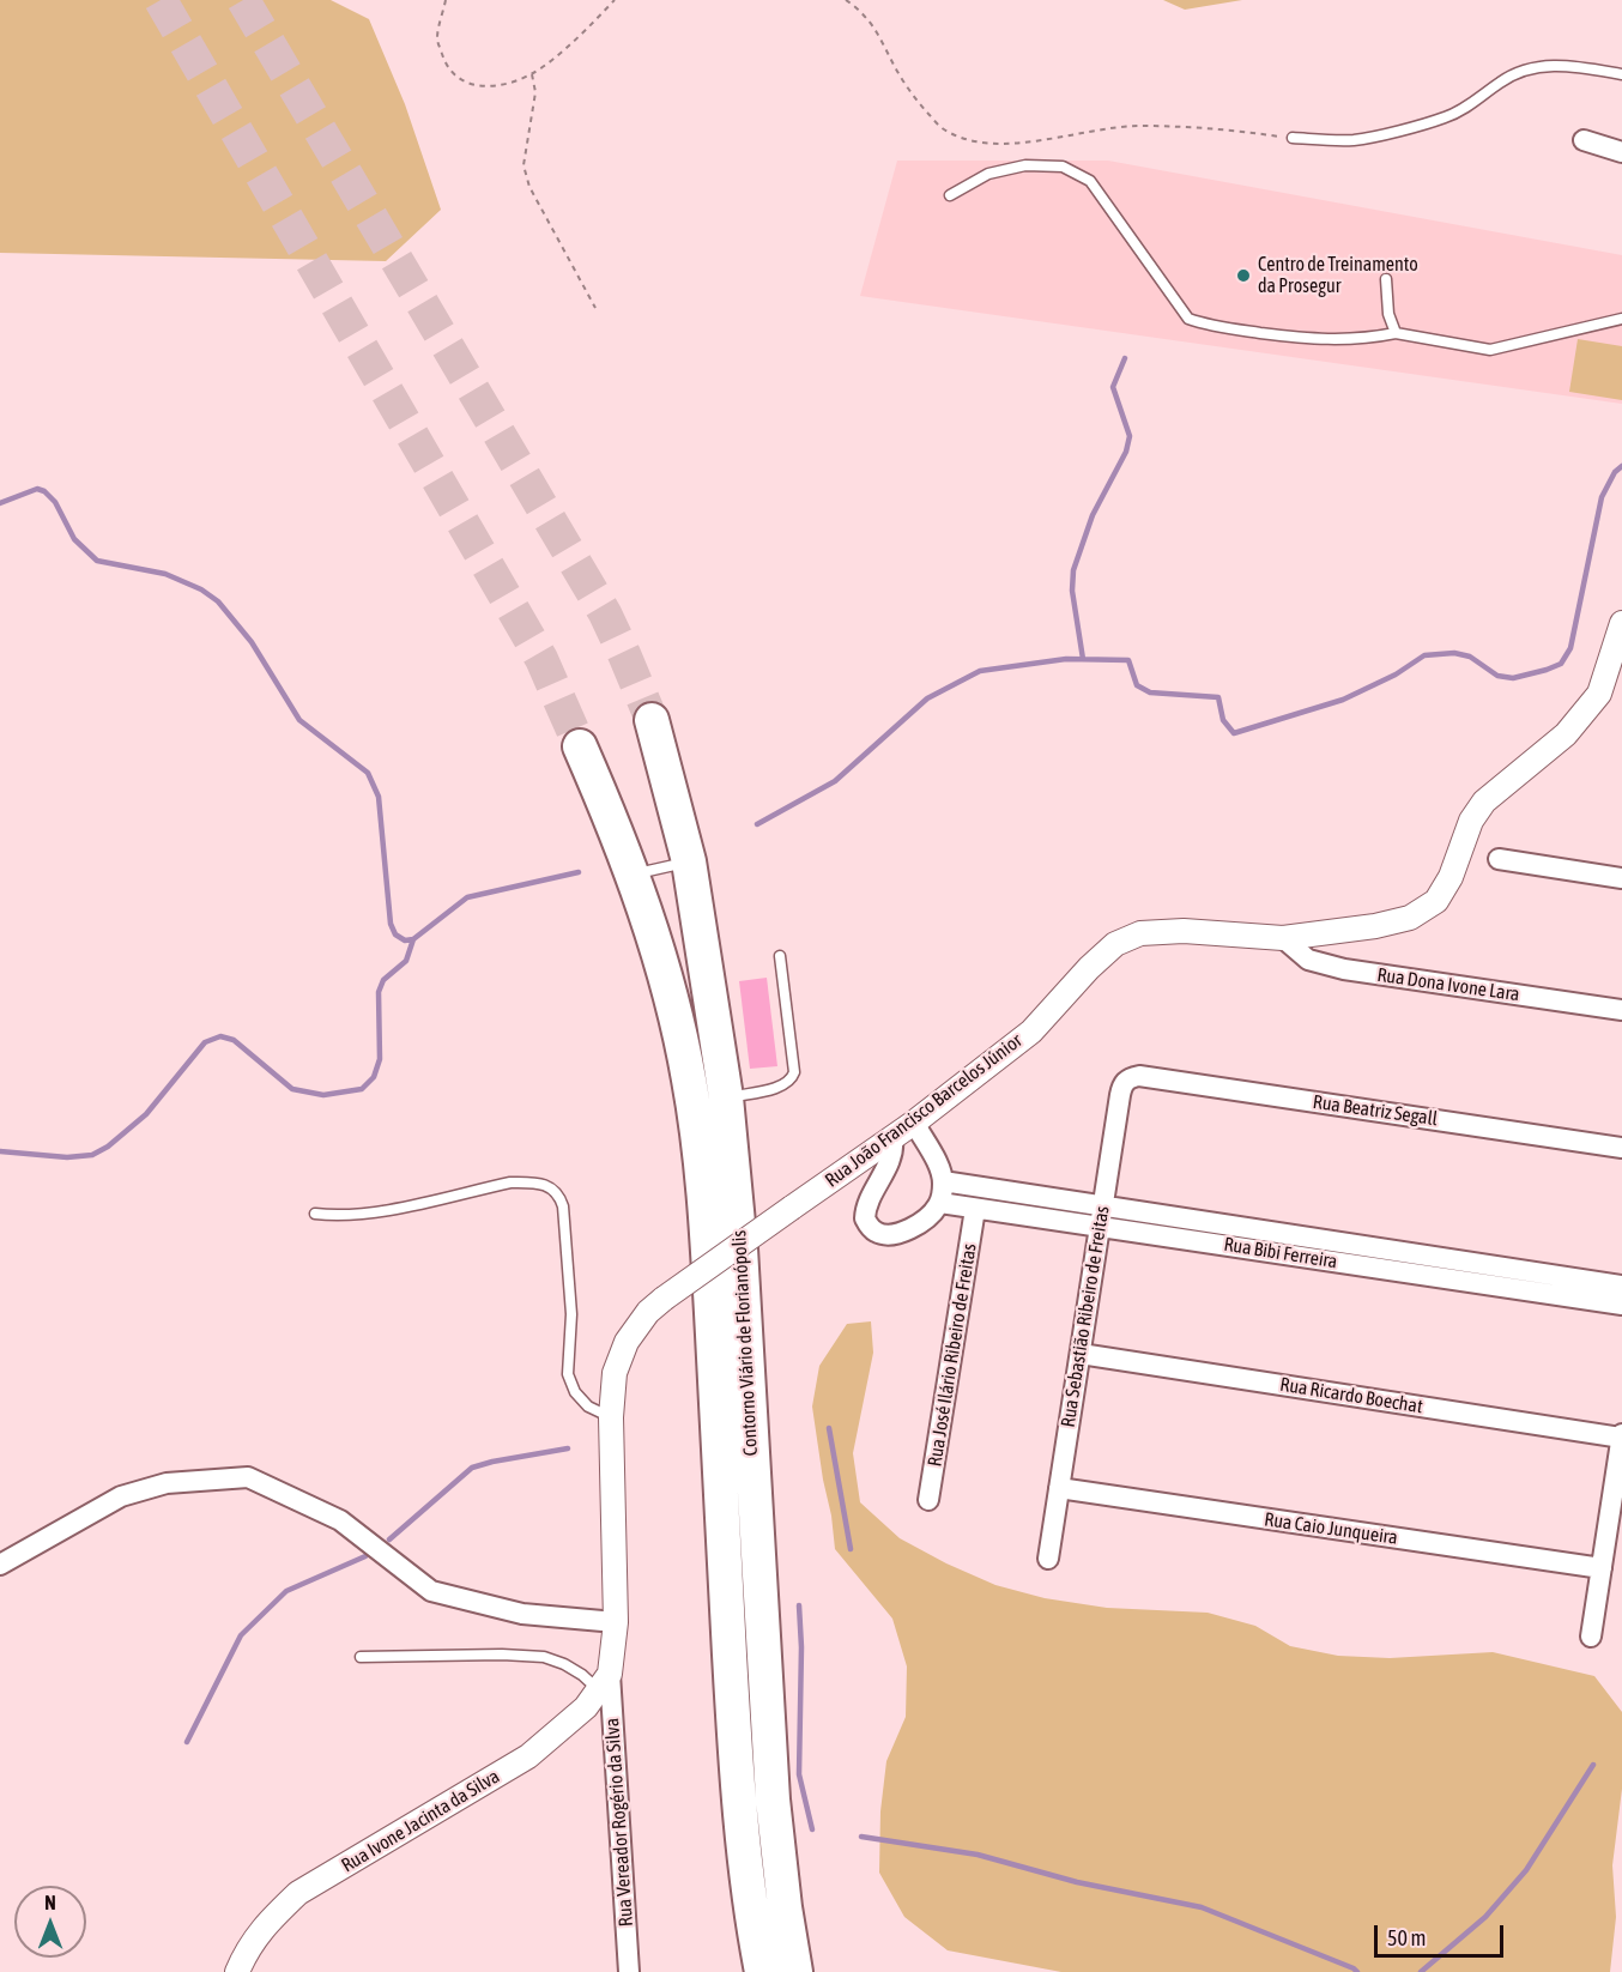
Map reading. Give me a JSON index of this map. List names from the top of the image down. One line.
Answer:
{"streets":{"highway":["Contorno Viário de Florianópolis"],"street":["Rua Dona Ivone Lara","Rua João Francisco Barcelos Júnior","Rua Beatriz Segall","Rua Bibi Ferreira","Rua Sebastião Ribeiro de Freitas","Rua José Ilário Ribeiro de Freitas","Rua Ricardo Boechat","Rua Caio Junqueira","Rua Ivone Jacinta da Silva","Rua Vereador Rogério da Silva"]},"crossings":[["Rua Dona Ivone Lara","Rua João Francisco Barcelos Júnior"],["Rua João Francisco Barcelos Júnior","Rua Ivone Jacinta da Silva"],["Rua João Francisco Barcelos Júnior","Rua Vereador Rogério da Silva"],["Rua Beatriz Segall","Rua Sebastião Ribeiro de Freitas"],["Rua Bibi Ferreira","Rua Sebastião Ribeiro de Freitas"],["Rua Bibi Ferreira","Rua José Ilário Ribeiro de Freitas"],["Rua Sebastião Ribeiro de Freitas","Rua Ricardo Boechat"],["Rua Sebastião Ribeiro de Freitas","Rua Caio Junqueira"],["Rua Ivone Jacinta da Silva","Rua Vereador Rogério da Silva"]],"places":["Centro de Treinamento da Prosegur"],"scale_bar":"50 m","north":"top"}
